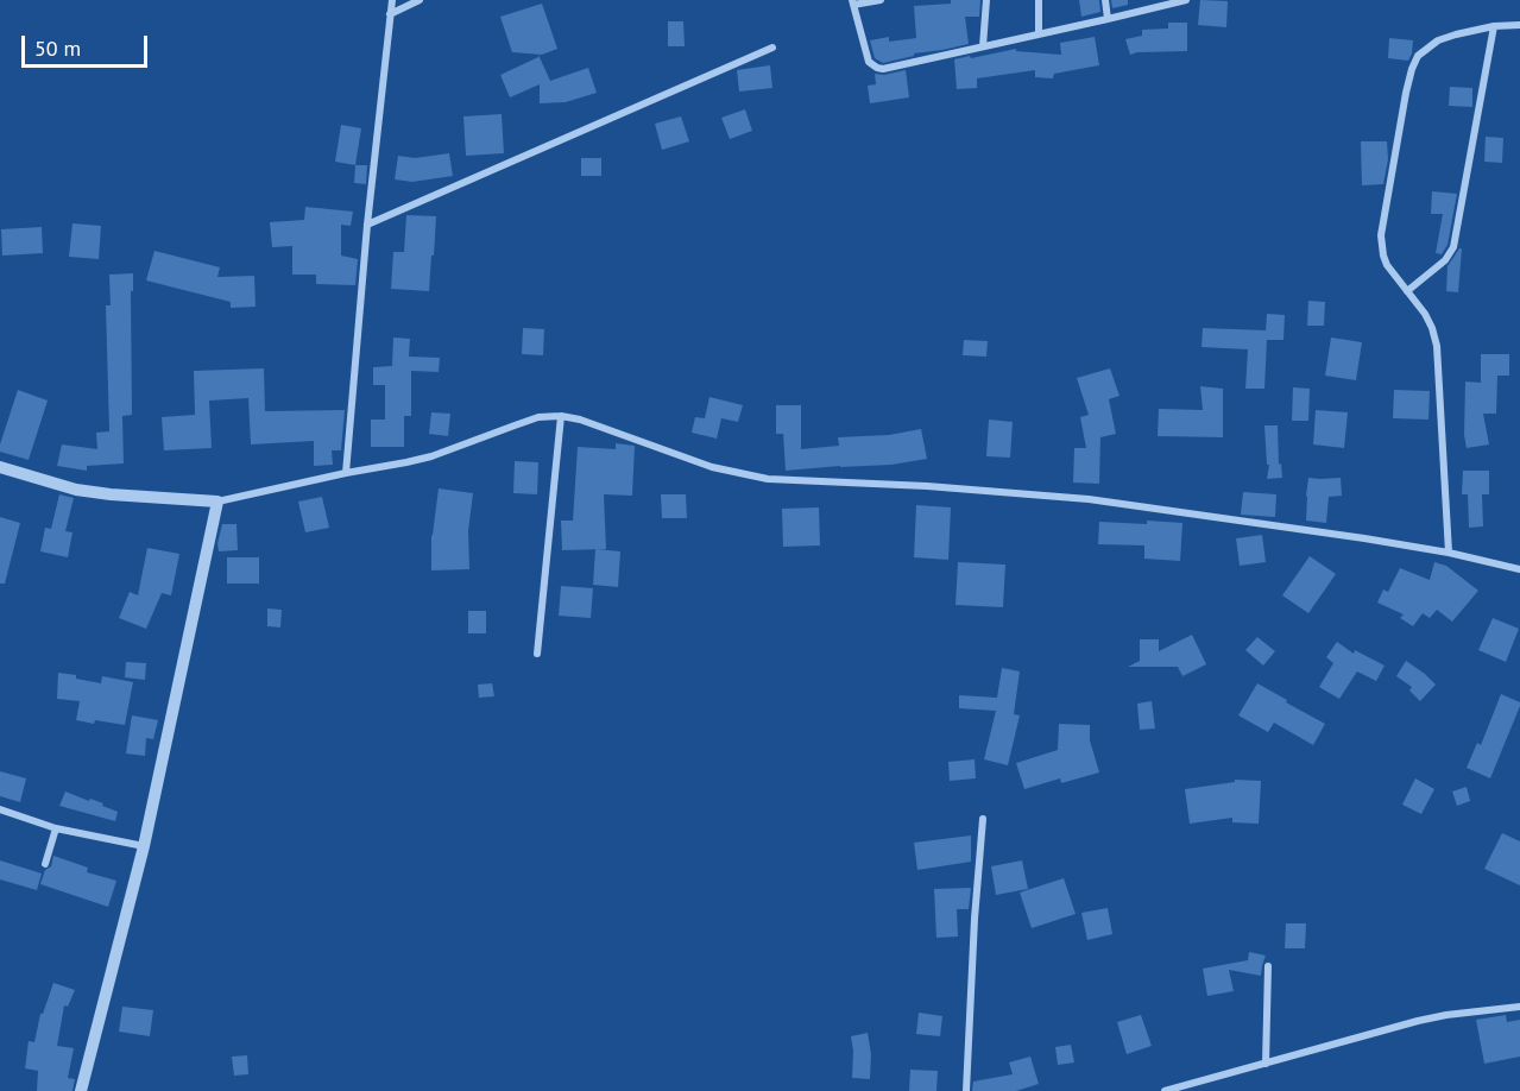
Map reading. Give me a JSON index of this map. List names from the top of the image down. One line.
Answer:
{"scale_bar":"50 m"}
